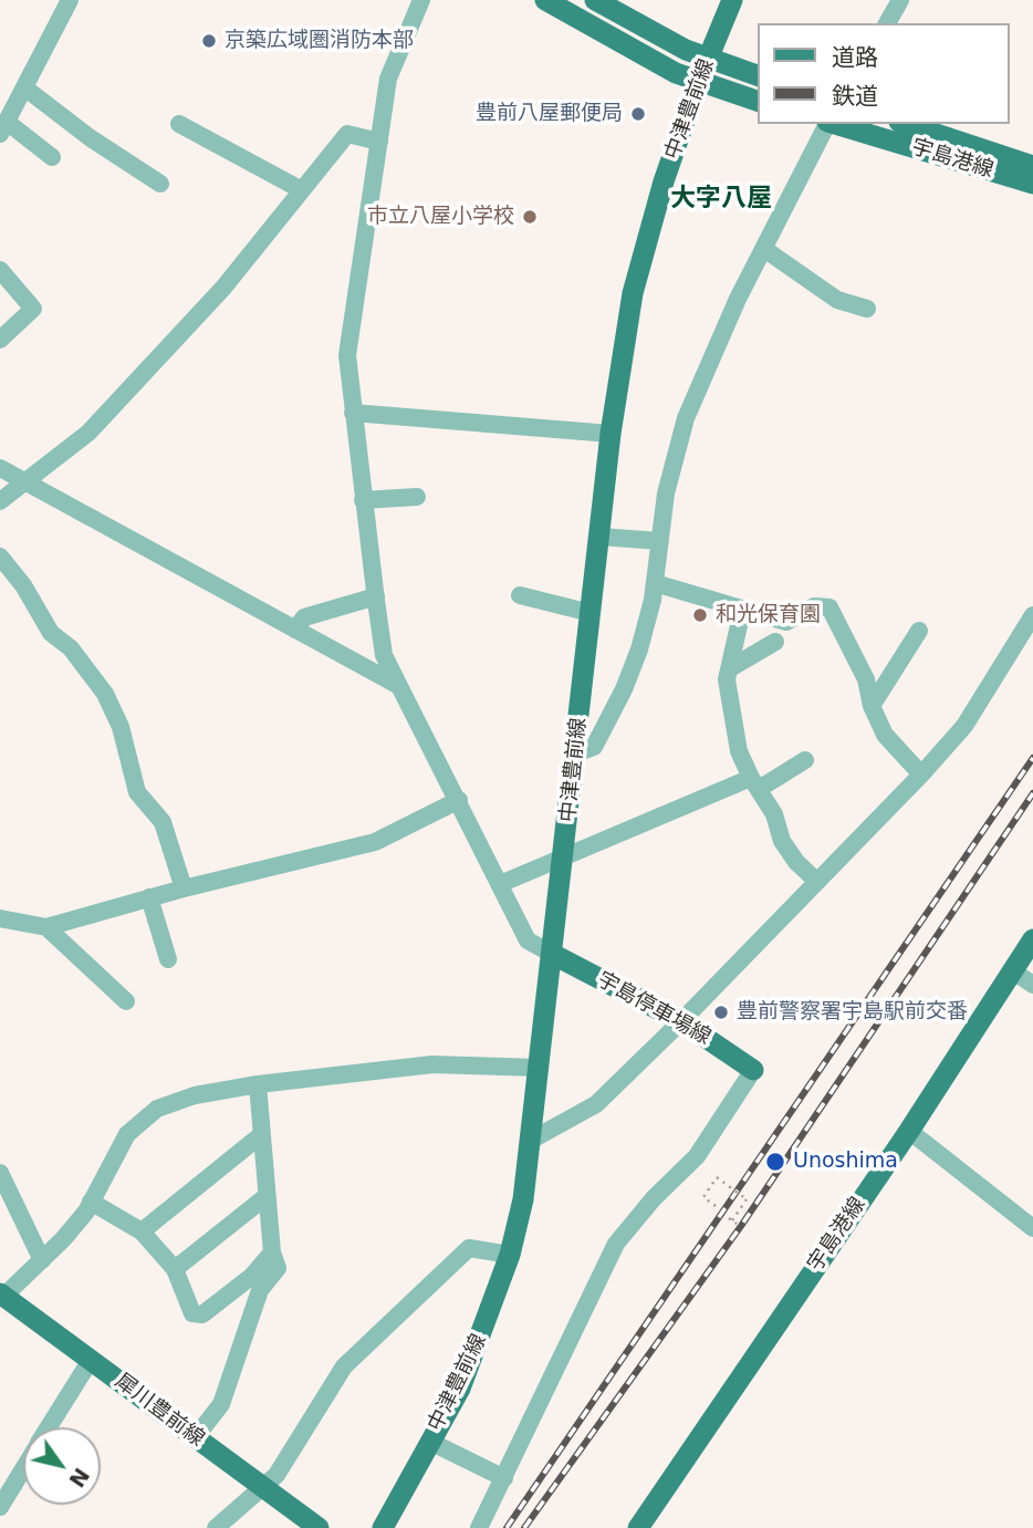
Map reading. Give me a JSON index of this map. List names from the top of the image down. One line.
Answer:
{"streets":{"main road":["中津豊前線","宇島港線","宇島停車場線","犀川豊前線"]},"crossings":[["中津豊前線","宇島停車場線"]],"districts":["大字八屋"],"places":["京築広域圏消防本部","豊前八屋郵便局","市立八屋小学校","和光保育園","豊前警察署宇島駅前交番","Unoshima"],"legend":["道路","鉄道"],"north":"bottom right"}
